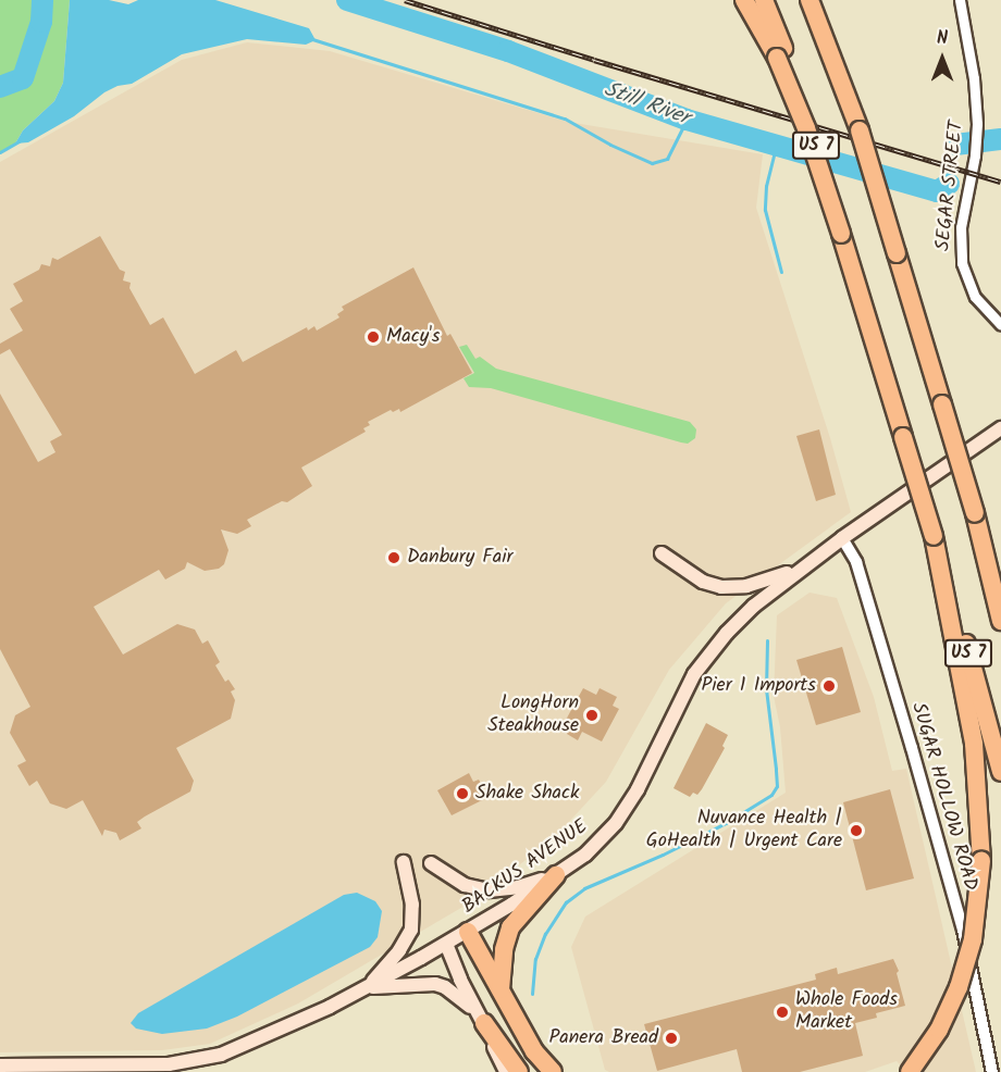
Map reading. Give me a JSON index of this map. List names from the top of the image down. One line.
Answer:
{"streets":{"highway":["US 7"],"main road":["BACKUS AVENUE"],"street":["SEGAR STREET","SUGAR HOLLOW ROAD"]},"crossings":[["SUGAR HOLLOW ROAD","BACKUS AVENUE"]],"water":["Still River"],"places":["Macy's","Danbury Fair","Pier 1 Imports","LongHorn Steakhouse","Shake Shack","Nuvance Health | GoHealth | Urgent Care","Whole Foods Market","Panera Bread"],"north":"top"}
